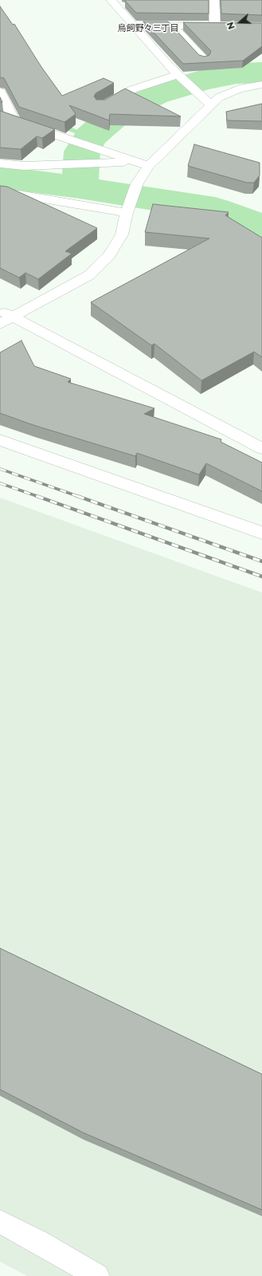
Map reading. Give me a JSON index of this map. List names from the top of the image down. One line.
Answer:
{"districts":["鳥飼野々三丁目"],"north":"left"}
